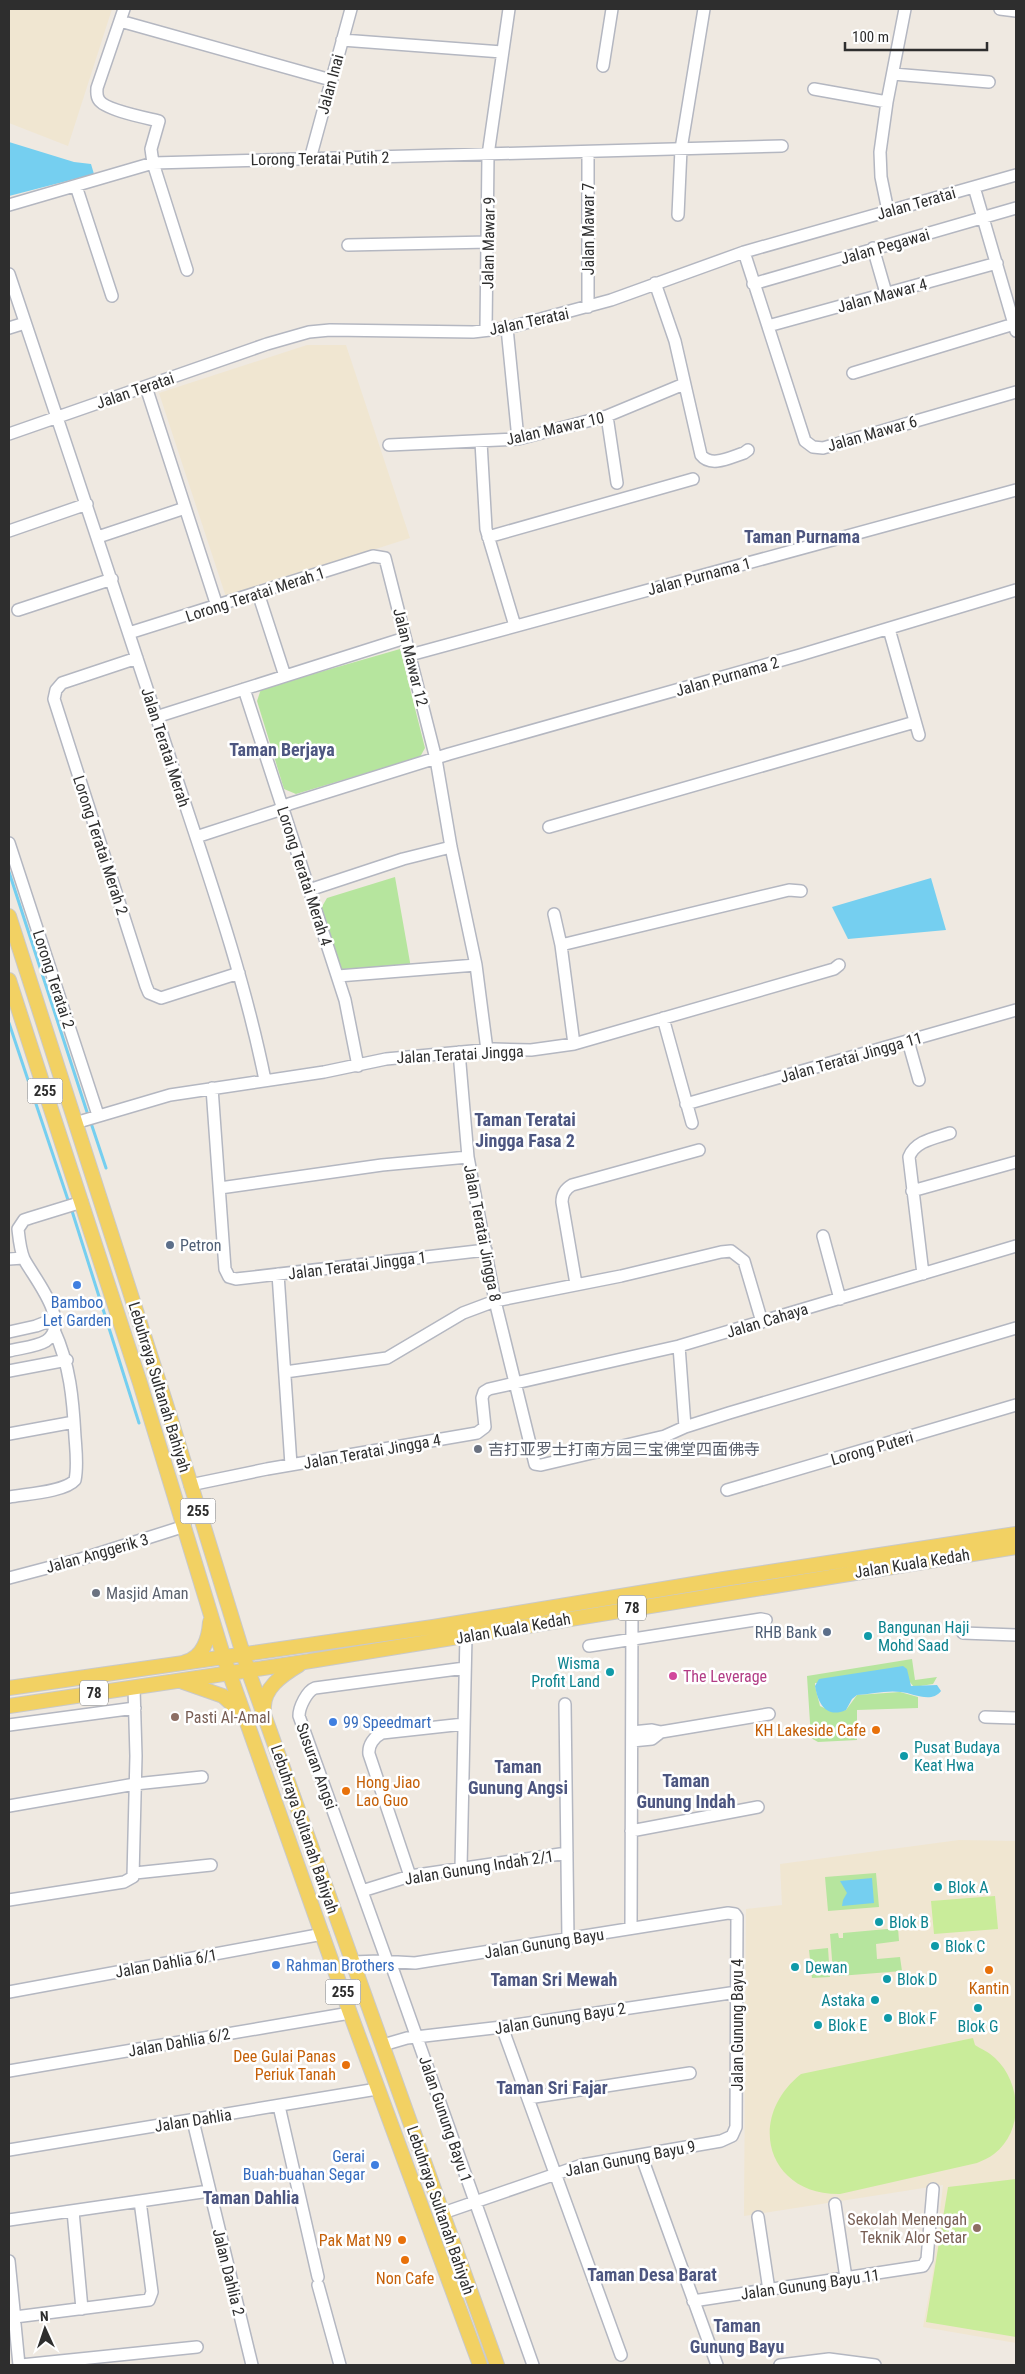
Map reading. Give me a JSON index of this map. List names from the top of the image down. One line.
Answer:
{"streets":{"main road":["255","Lebuhraya Sultanah Bahiyah","Jalan Kuala Kedah","78"],"street":["Jalan Inai","Lorong Teratai Putih 2","Jalan Teratai","Jalan Mawar 7","Jalan Mawar 9","Jalan Pegawai","Jalan Mawar 4","Jalan Mawar 10","Jalan Mawar 6","Jalan Purnama 1","Lorong Teratai Merah 1","Jalan Mawar 12","Jalan Purnama 2","Jalan Teratai Merah","Lorong Teratai Merah 2","Lorong Teratai Merah 4","Lorong Teratai 2","Jalan Teratai Jingga","Jalan Teratai Jingga 11","Jalan Teratai Jingga 8","Jalan Teratai Jingga 1","Jalan Cahaya","Lorong Puteri","Jalan Teratai Jingga 4","Jalan Anggerik 3","Susuran Angsi","Jalan Gunung Indah 2/1","Jalan Gunung Bayu","Jalan Dahlia 6/1","Jalan Gunung Bayu 2","Jalan Gunung Bayu 4","Jalan Dahlia 6/2","Jalan Gunung Bayu 1","Jalan Dahlia","Jalan Gunung Bayu 9","Jalan Dahlia 2","Jalan Gunung Bayu 11"]},"crossings":[["Jalan Inai","Lorong Teratai Putih 2"],["Lorong Teratai Putih 2","Jalan Mawar 7"],["Lorong Teratai Putih 2","Jalan Mawar 9"],["Jalan Teratai","Jalan Mawar 7"],["Jalan Teratai","Jalan Mawar 9"],["Jalan Teratai","Jalan Mawar 6"],["Jalan Teratai","Jalan Teratai Merah"],["Jalan Pegawai","Jalan Mawar 6"],["Jalan Mawar 4","Jalan Mawar 6"],["Jalan Purnama 1","Jalan Mawar 12"],["Lorong Teratai Merah 1","Jalan Mawar 12"],["Lorong Teratai Merah 1","Jalan Teratai Merah"],["Jalan Mawar 12","Jalan Purnama 2"],["Jalan Mawar 12","Jalan Teratai Jingga"],["Jalan Purnama 2","Jalan Teratai Merah"],["Jalan Purnama 2","Lorong Teratai Merah 4"],["Jalan Teratai Merah","Lorong Teratai Merah 2"],["Jalan Teratai Merah","Jalan Teratai Jingga"],["Lorong Teratai Merah 4","Jalan Teratai Jingga"],["Lorong Teratai 2","Jalan Teratai Jingga"],["Jalan Teratai Jingga","Jalan Teratai Jingga 8"],["Jalan Teratai Jingga","Lebuhraya Sultanah Bahiyah"],["Jalan Teratai Jingga 8","Jalan Teratai Jingga 1"],["Jalan Teratai Jingga 8","Jalan Cahaya"],["Jalan Teratai Jingga 8","Jalan Teratai Jingga 4"],["Jalan Cahaya","Jalan Teratai Jingga 4"],["Lebuhraya Sultanah Bahiyah","Jalan Teratai Jingga 4"],["Lebuhraya Sultanah Bahiyah","Jalan Anggerik 3"],["Lebuhraya Sultanah Bahiyah","Jalan Kuala Kedah"],["Lebuhraya Sultanah Bahiyah","Jalan Gunung Bayu"],["Lebuhraya Sultanah Bahiyah","Jalan Dahlia 6/1"],["Lebuhraya Sultanah Bahiyah","Jalan Gunung Bayu 2"],["Lebuhraya Sultanah Bahiyah","Jalan Dahlia 6/2"],["Lebuhraya Sultanah Bahiyah","Jalan Dahlia"],["Lebuhraya Sultanah Bahiyah","Jalan Gunung Bayu 9"],["Susuran Angsi","Jalan Gunung Indah 2/1"],["Susuran Angsi","Jalan Gunung Bayu"],["Susuran Angsi","Jalan Gunung Bayu 1"],["Jalan Gunung Bayu","Jalan Gunung Bayu 4"],["Jalan Gunung Bayu","Jalan Gunung Bayu 1"],["Jalan Gunung Bayu 2","Jalan Gunung Bayu 4"],["Jalan Gunung Bayu 2","Jalan Gunung Bayu 1"],["Jalan Gunung Bayu 4","Jalan Gunung Bayu 9"],["Jalan Gunung Bayu 1","Jalan Gunung Bayu 9"],["Jalan Dahlia","Jalan Dahlia 2"]],"districts":["Taman Purnama","Taman Berjaya","Taman Teratai Jingga Fasa 2","Taman Gunung Angsi","Taman Gunung Indah","Taman Sri Mewah","Taman Sri Fajar","Taman Dahlia","Taman Desa Barat","Taman Gunung Bayu"],"places":["Petron","Bamboo Let Garden","吉打亚罗士打南方园三宝佛堂四面佛寺","Masjid Aman","RHB Bank","Bangunan Haji Mohd Saad","Wisma Profit Land","The Leverage","Pasti Al-Amal","99 Speedmart","KH Lakeside Cafe","Pusat Budaya Keat Hwa","Hong Jiao Lao Guo","Blok A","Blok B","Blok C","Rahman Brothers","Dewan","Kantin","Blok D","Astaka","Blok G","Blok F","Blok E","Dee Gulai Panas Periuk Tanah","Gerai Buah-buahan Segar","Sekolah Menengah Teknik Alor Setar","Pak Mat N9","Non Cafe"],"scale_bar":"100 m","north":"top"}
